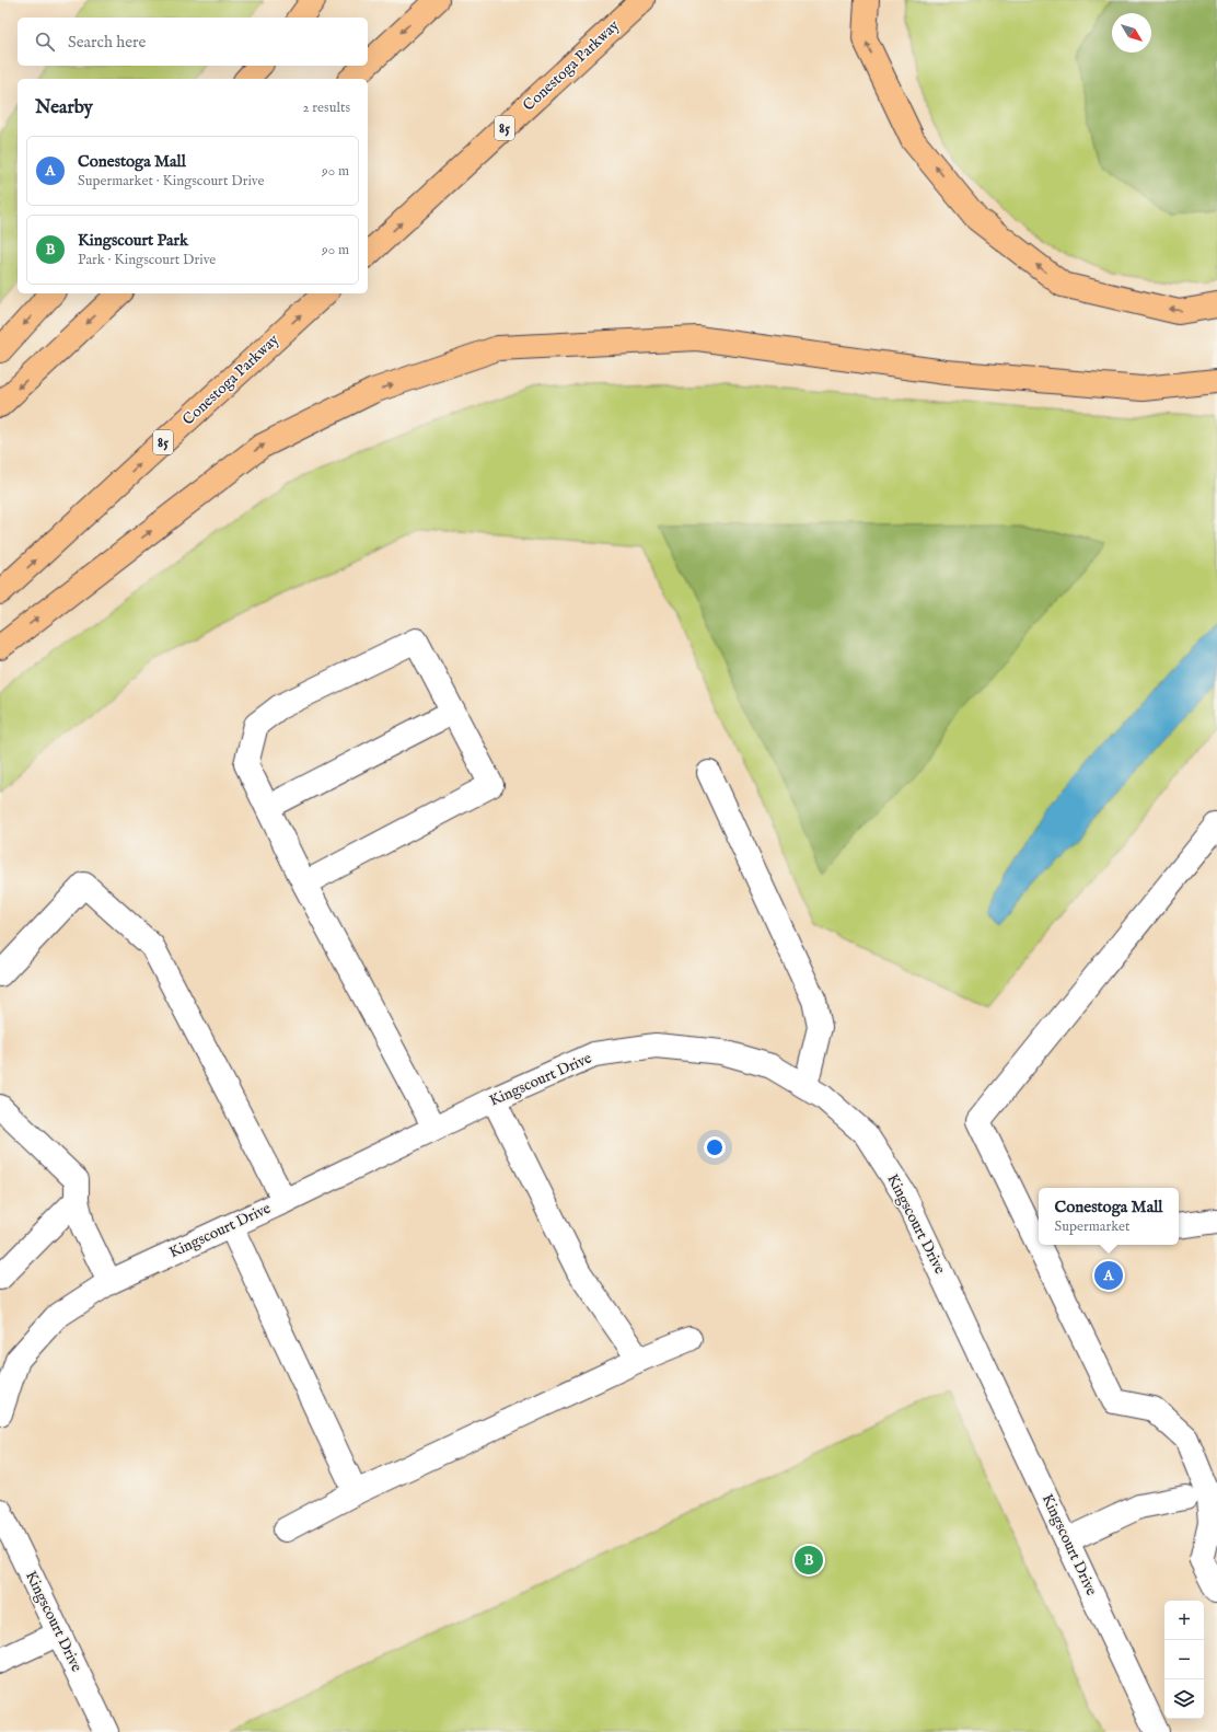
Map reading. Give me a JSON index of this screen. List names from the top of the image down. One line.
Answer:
{"streets":{"highway":["Conestoga Parkway","85"],"street":["Kingscourt Drive"]},"north":"bottom right","page":{"search":"Search here","heading":["Nearby","2 results"],"list":[{"mark":"A","name":"Conestoga Mall","note":"Supermarket · Kingscourt Drive","value":"90 m"},{"mark":"B","name":"Kingscourt Park","note":"Park · Kingscourt Drive","value":"90 m"}],"popup":["Conestoga Mall","Supermarket"],"pins":["A","B"],"map_buttons":["+","−"]}}
